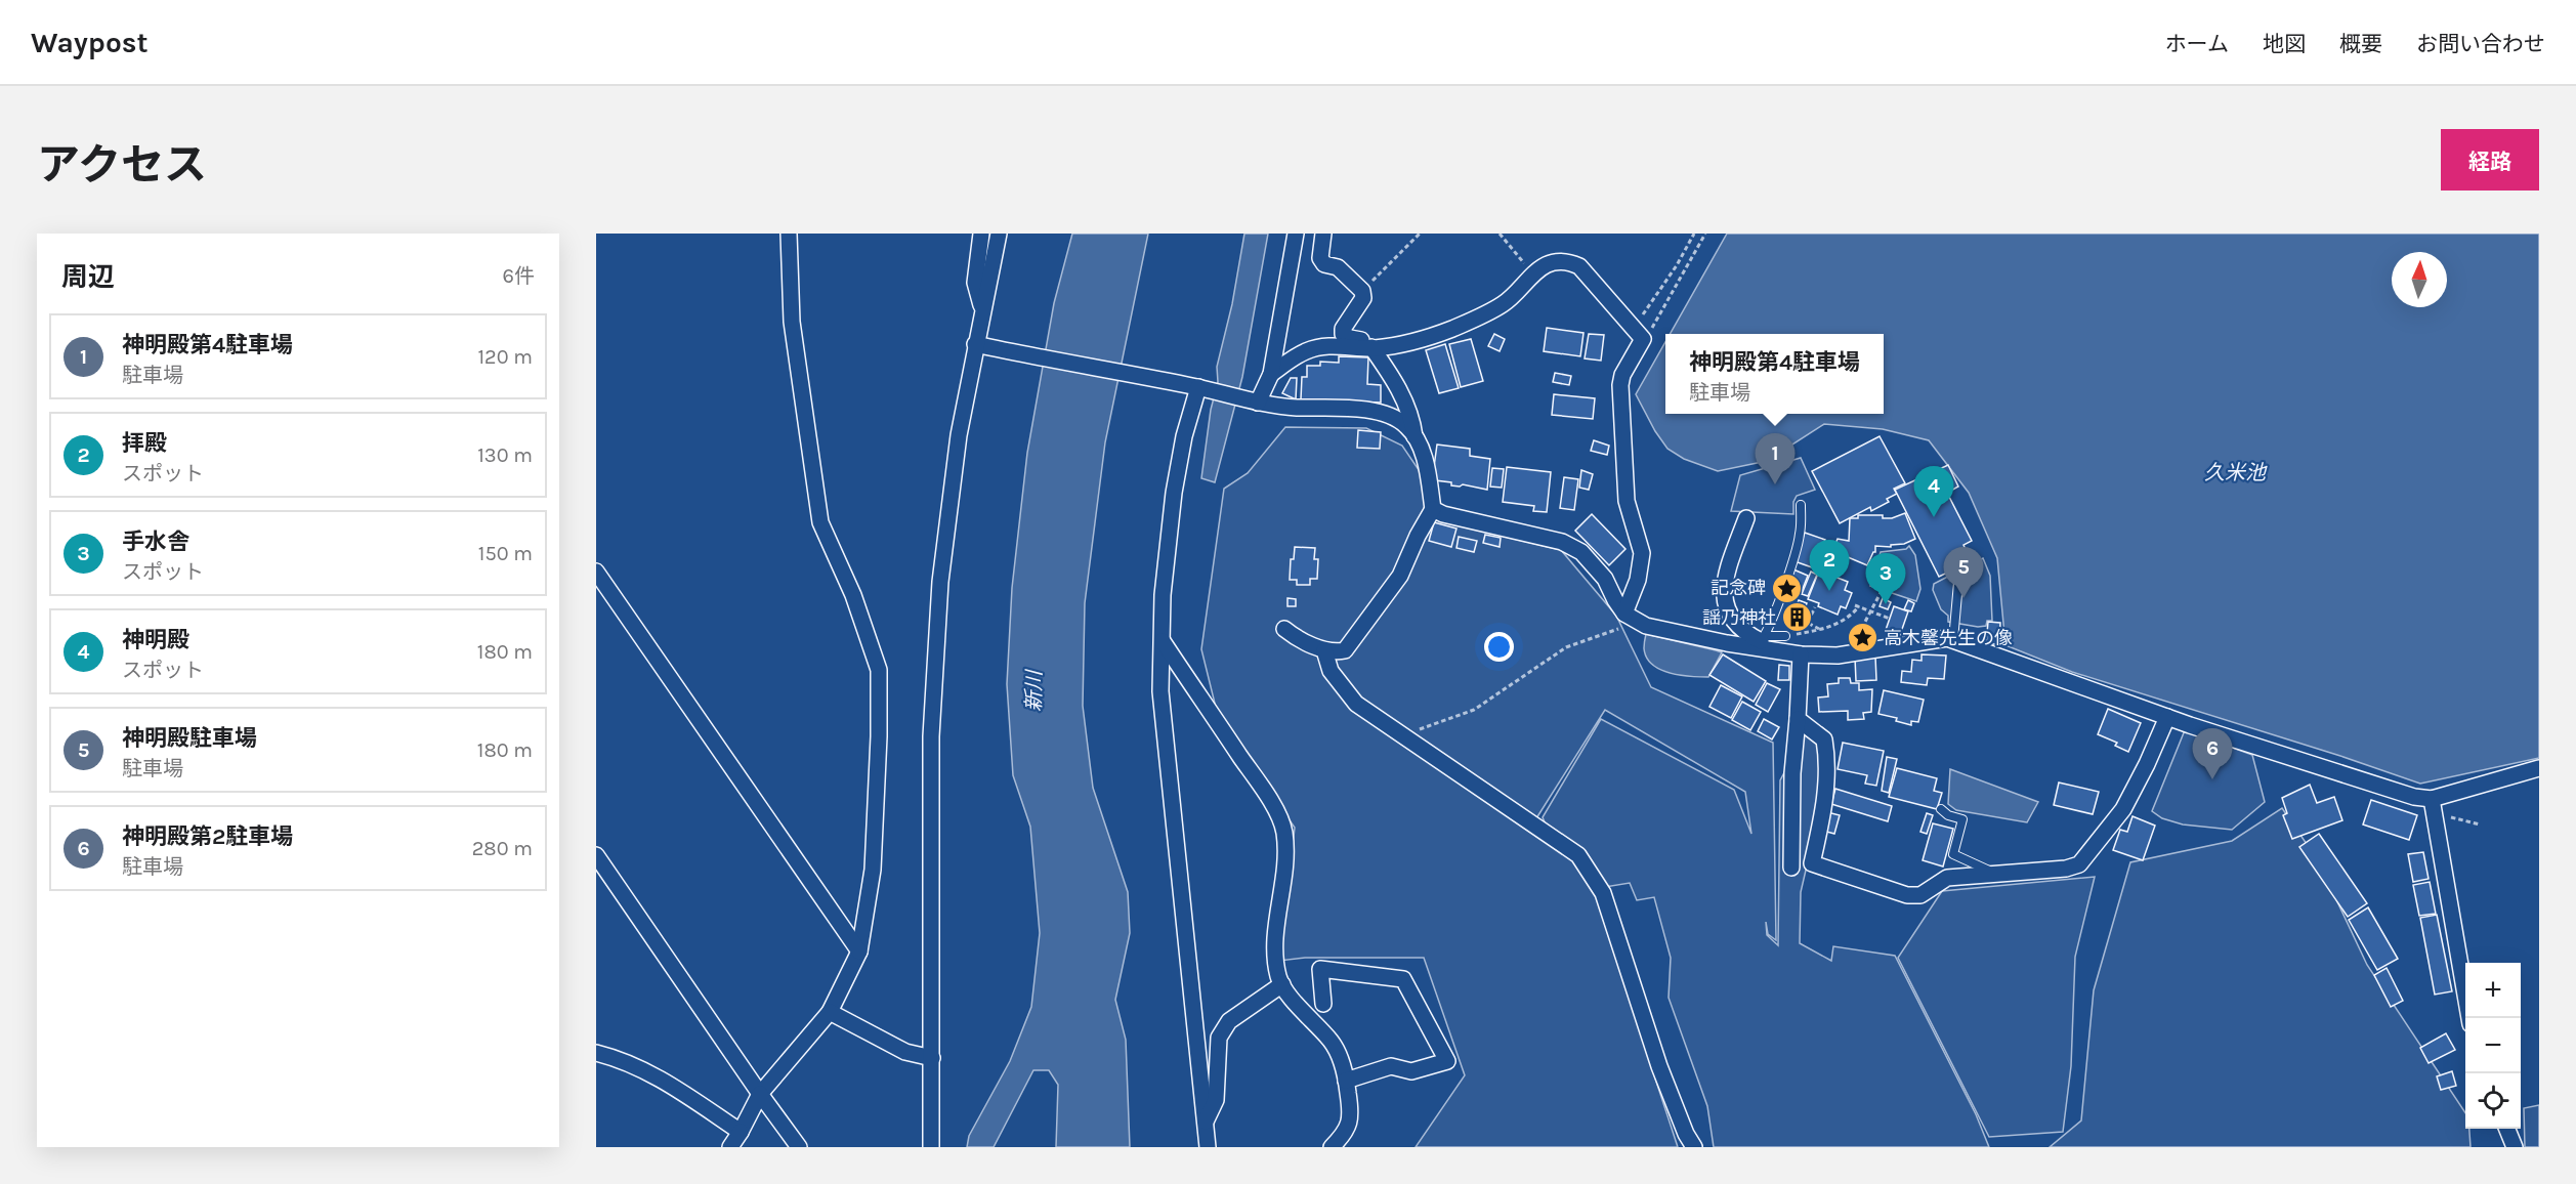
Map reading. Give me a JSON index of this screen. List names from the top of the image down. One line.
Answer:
{"water":["久米池","新川"],"places":{"place":["記念碑","高木馨先生の像"],"building":["謡乃神社"]},"north":"top","page":{"header":"Waypost","nav":["ホーム","地図","概要","お問い合わせ"],"title":"アクセス","buttons":"経路","heading":["周辺","6件"],"list":[{"mark":"1","name":"神明殿第4駐車場","note":"駐車場","value":"120 m"},{"mark":"2","name":"拝殿","note":"スポット","value":"130 m"},{"mark":"3","name":"手水舎","note":"スポット","value":"150 m"},{"mark":"4","name":"神明殿","note":"スポット","value":"180 m"},{"mark":"5","name":"神明殿駐車場","note":"駐車場","value":"180 m"},{"mark":"6","name":"神明殿第2駐車場","note":"駐車場","value":"280 m"}],"popup":["神明殿第4駐車場","駐車場"],"pins":["1","4","2","5","3","6"],"map_buttons":["+","−"]}}
